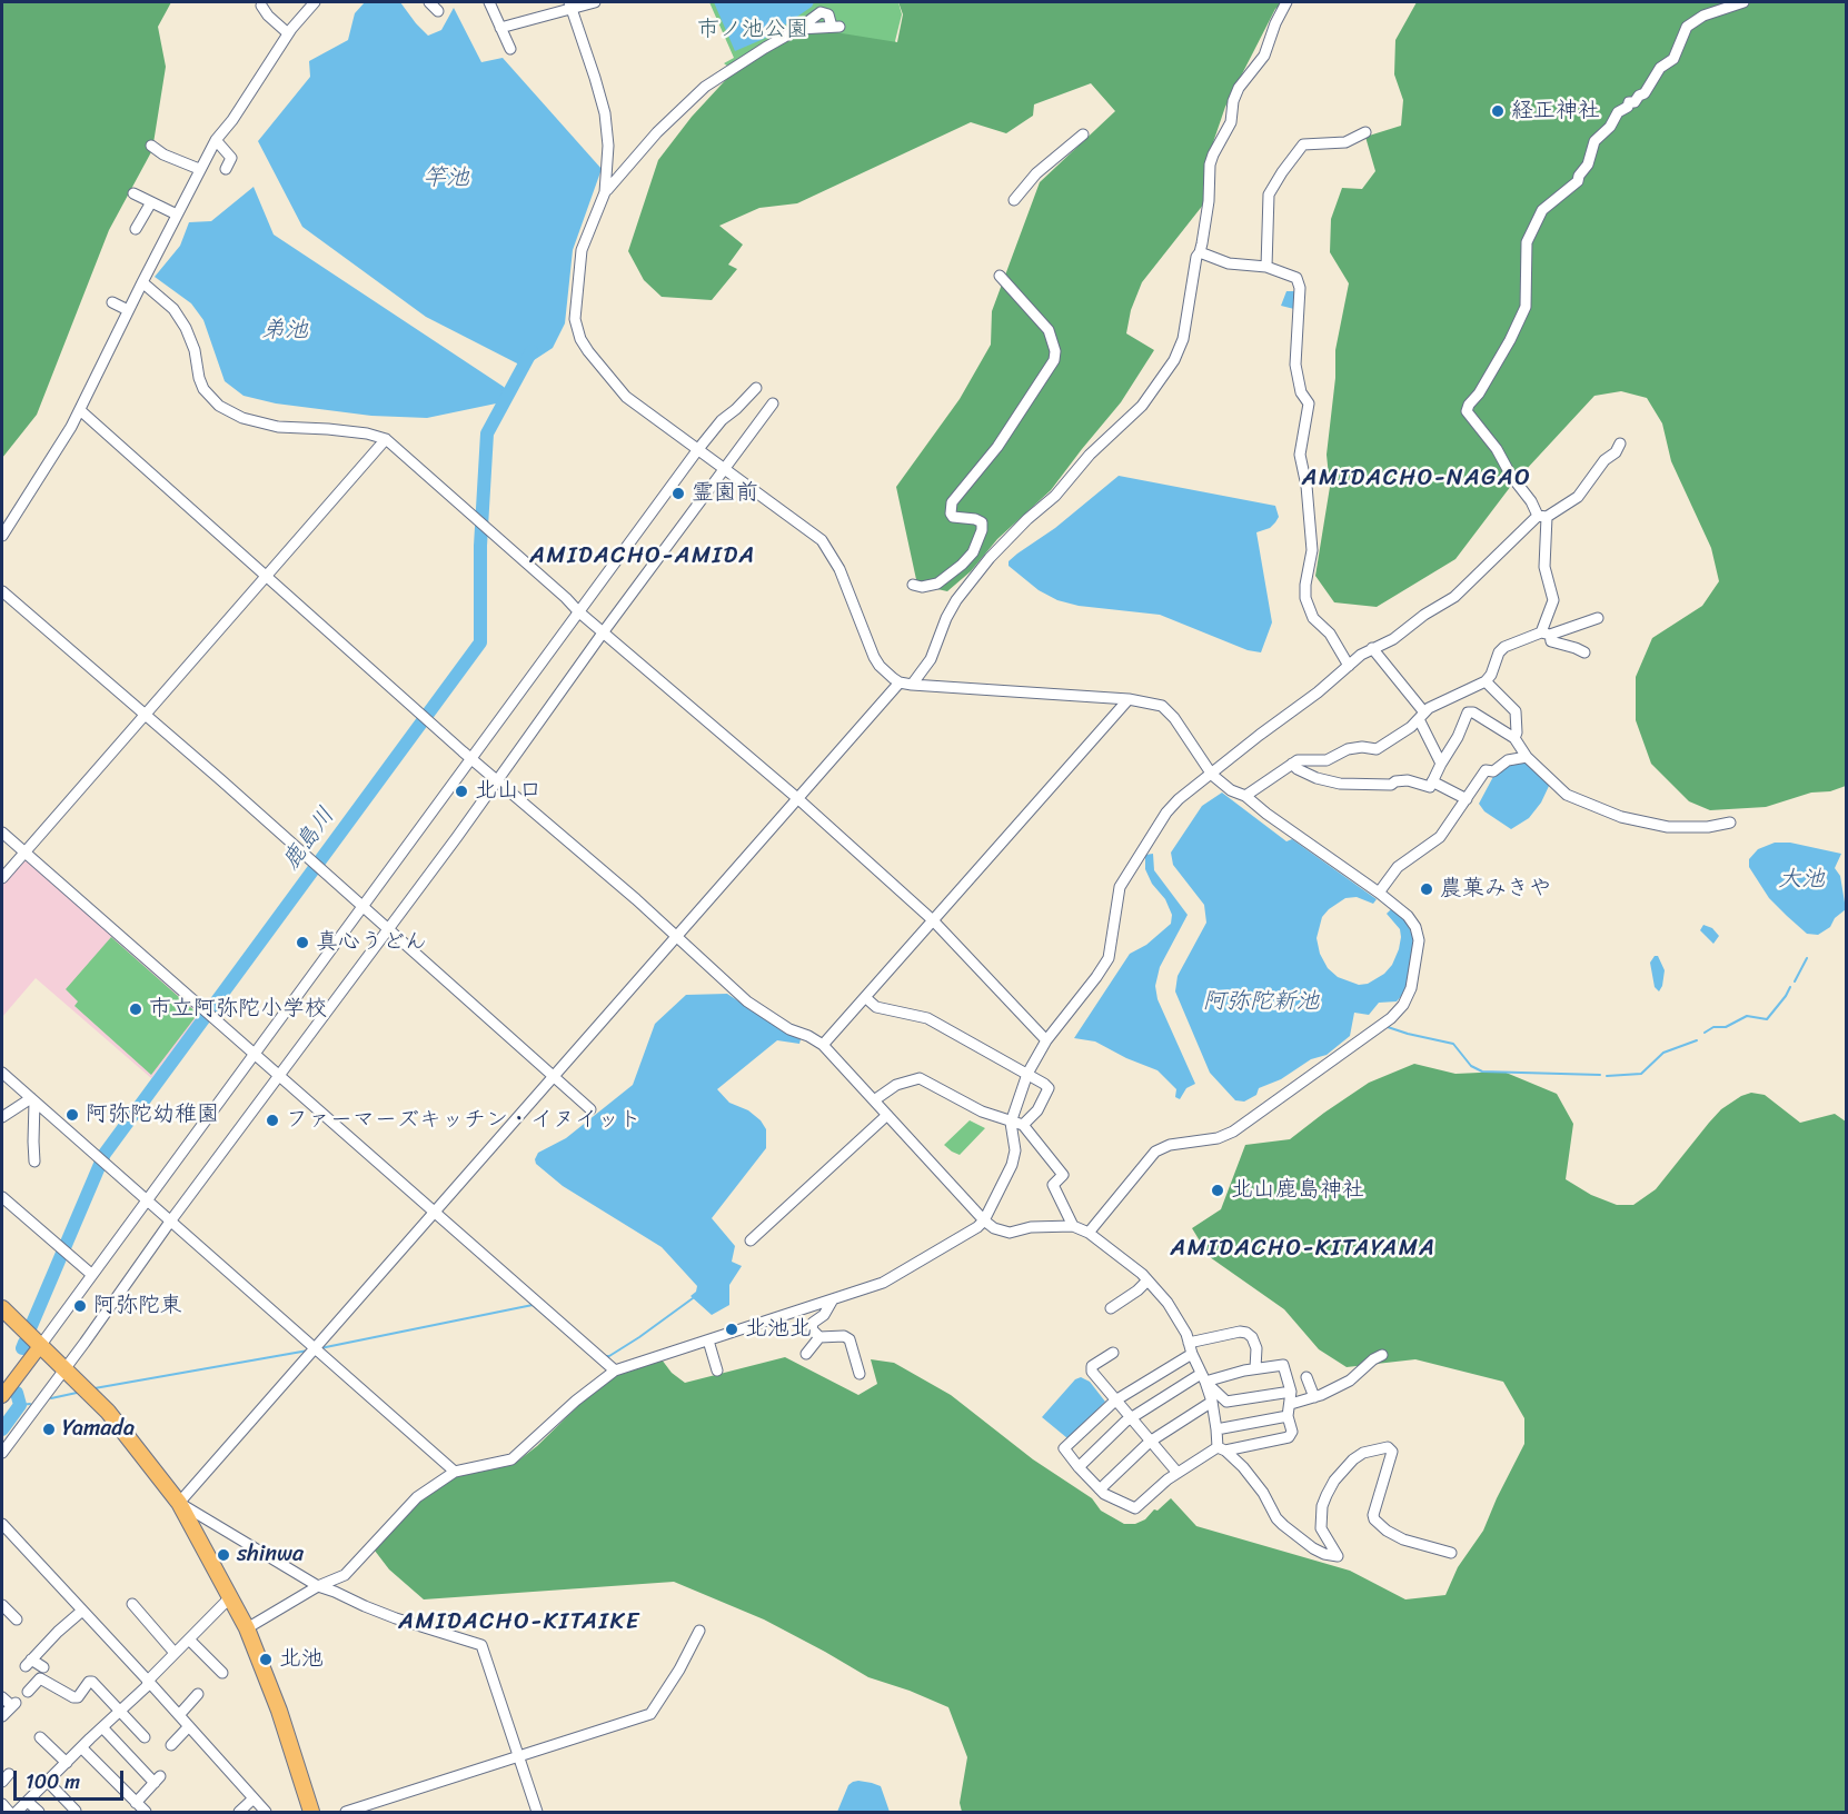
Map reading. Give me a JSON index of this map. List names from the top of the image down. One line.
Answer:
{"districts":["AMIDACHO-NAGAO","AMIDACHO-AMIDA","AMIDACHO-KITAYAMA","AMIDACHO-KITAIKE"],"water":["竿池","弟池","鹿島川","大池","阿弥陀新池"],"parks":["市ノ池公園"],"places":["経正神社","霊園前","北山口","農菓みきや","真心うどん","市立阿弥陀小学校","阿弥陀幼稚園","ファーマーズキッチン・イヌイット","北山鹿島神社","阿弥陀東","北池北","Yamada","shinwa","北池"],"scale_bar":"100 m"}
